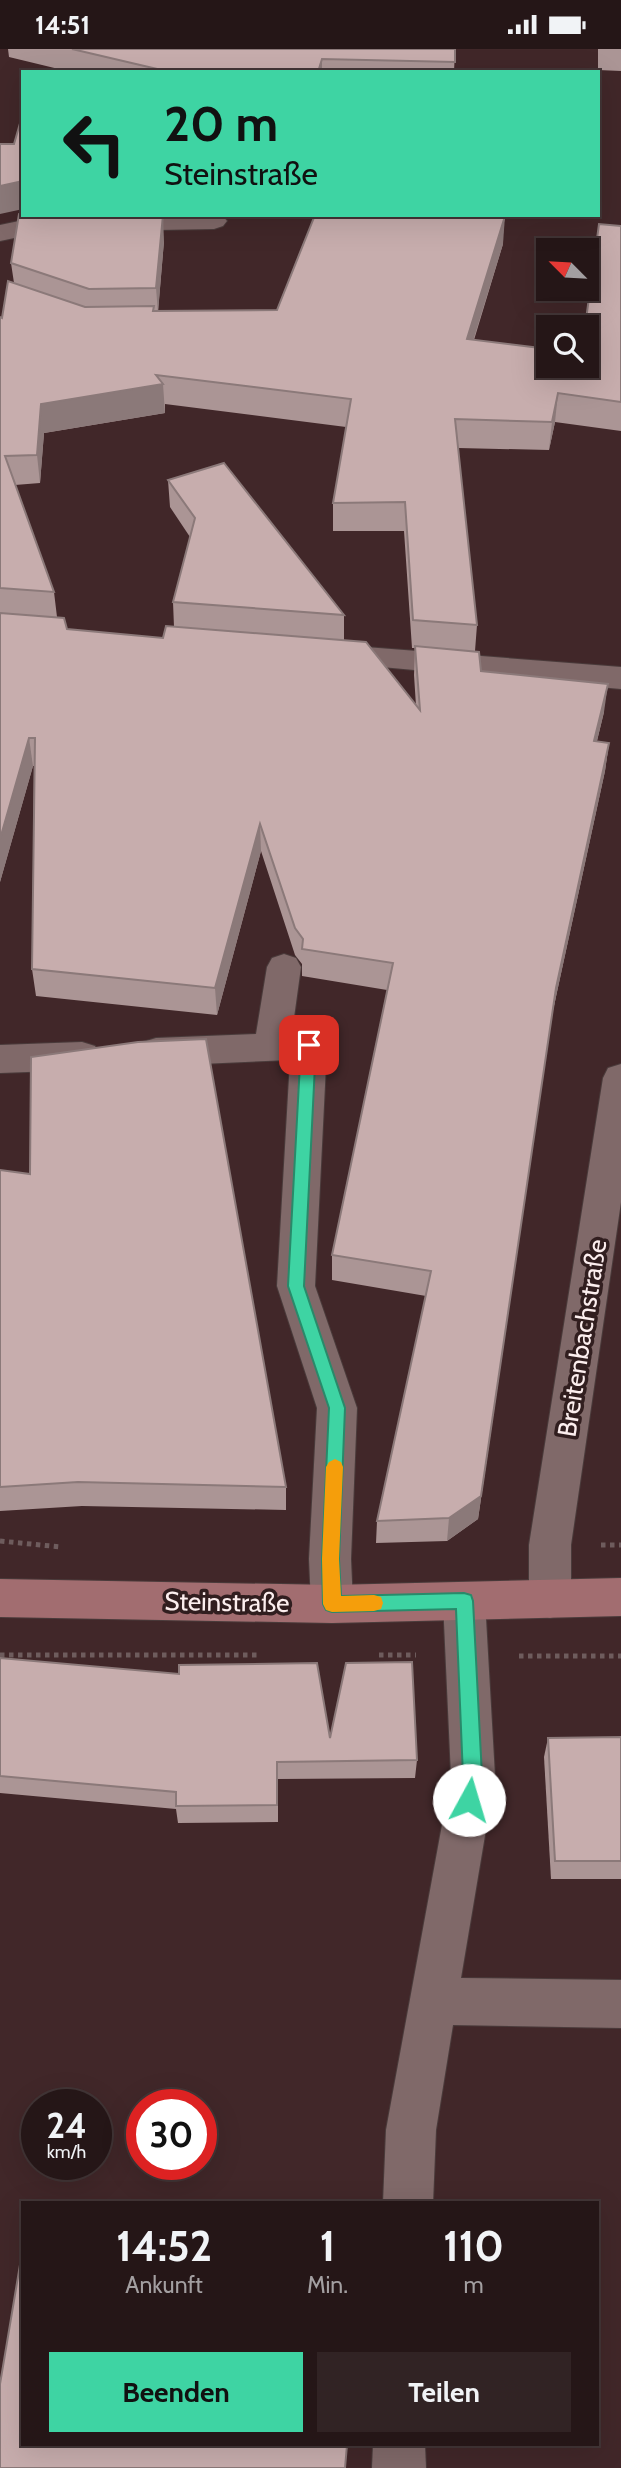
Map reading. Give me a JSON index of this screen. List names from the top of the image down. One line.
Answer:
{"streets":{"main road":["Steinstraße"],"street":["Breitenbachstraße"]},"crossings":[["Breitenbachstraße","Steinstraße"]],"north":"top left","page":{"status":"14:51","turn":["20 m","Steinstraße"],"speed":"24 km/h","limit":"30","eta":["14:52","Ankunft","1","Min.","110","m"],"buttons":["Beenden","Teilen"]}}
